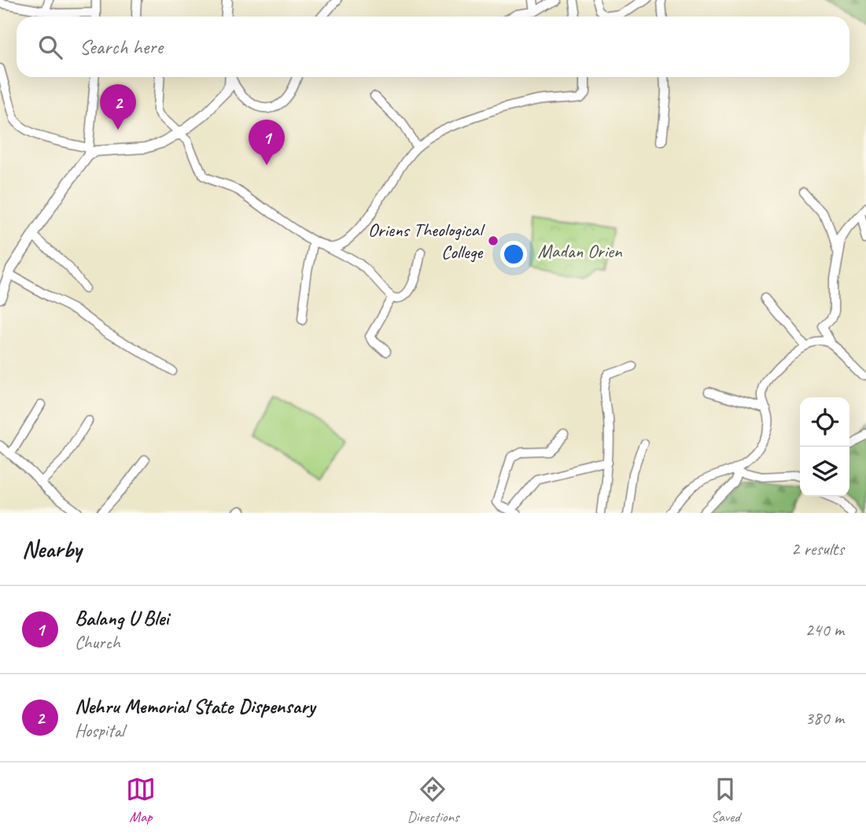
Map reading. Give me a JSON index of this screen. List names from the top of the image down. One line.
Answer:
{"parks":["Madan Orien"],"places":["Oriens Theological College"],"page":{"search":"Search here","pins":["2","1"],"heading":["Nearby","2 results"],"list":[{"mark":"1","name":"Balang U Blei","note":"Church","value":"240 m"},{"mark":"2","name":"Nehru Memorial State Dispensary","note":"Hospital","value":"380 m"}],"nav":["Map","Directions","Saved"]}}
